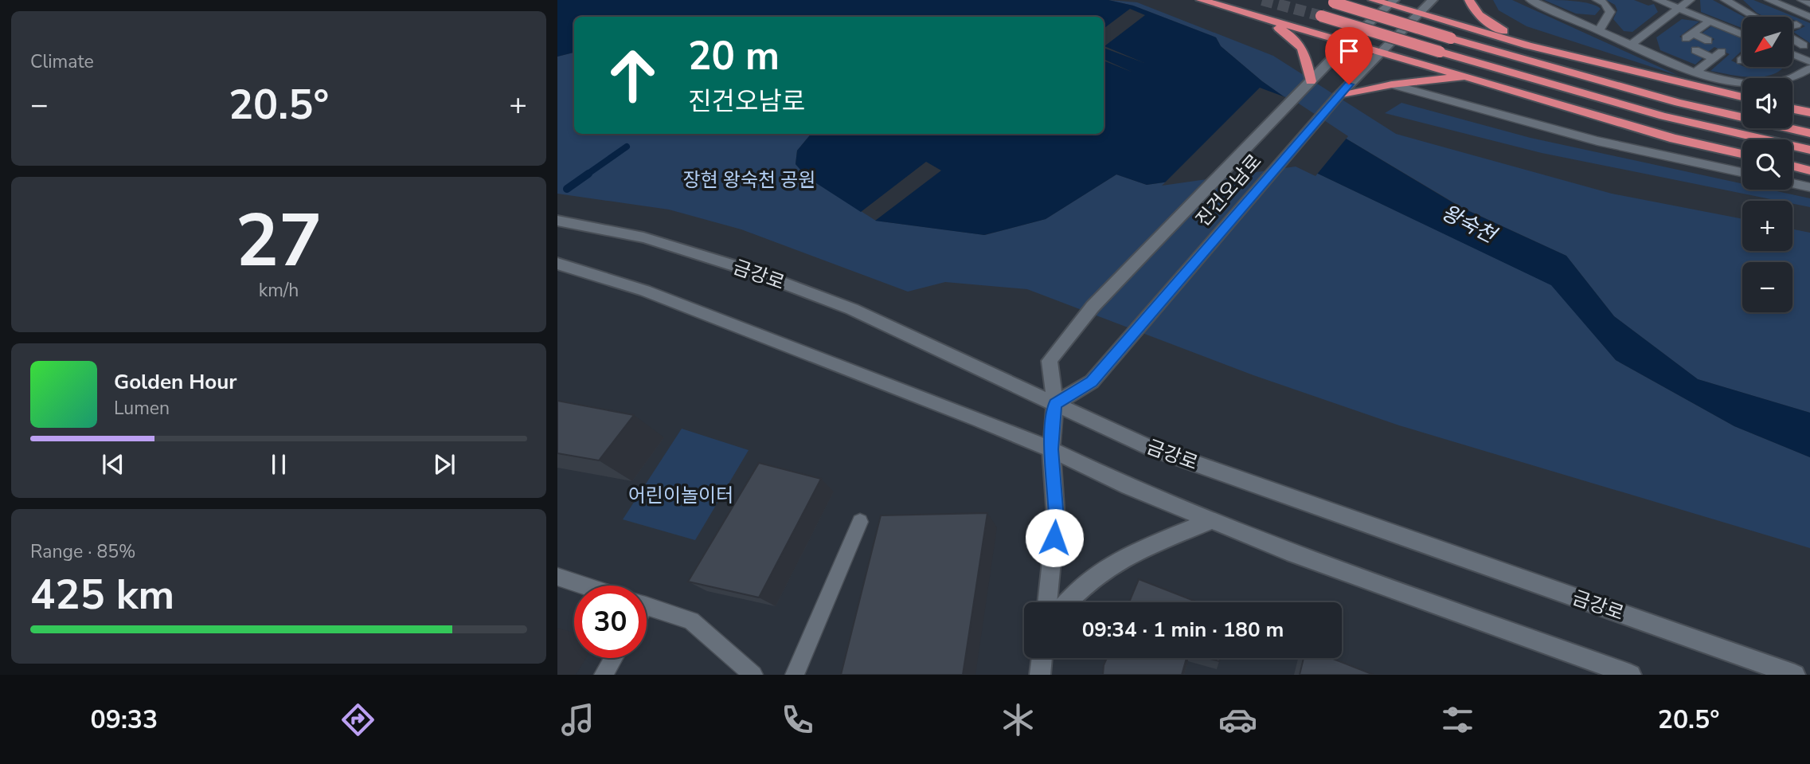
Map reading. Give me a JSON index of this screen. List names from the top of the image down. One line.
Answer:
{"streets":{"main road":["진건오남로","금강로"]},"crossings":[["진건오남로","금강로"]],"water":["왕숙천"],"parks":["장현 왕숙천 공원","어린이놀이터"],"north":"bottom left","page":{"tile":["Climate",["27","km/h"],["Range · 85%","425 km"]],"map_buttons":["+","−"],"turn":["20 m","진건오남로"],"heat":["−","20.5°","+"],"song":["Golden Hour","Lumen"],"limit":"30","trip":"09:34 · 1 min · 180 m","tabs":["09:33","20.5°"]}}
